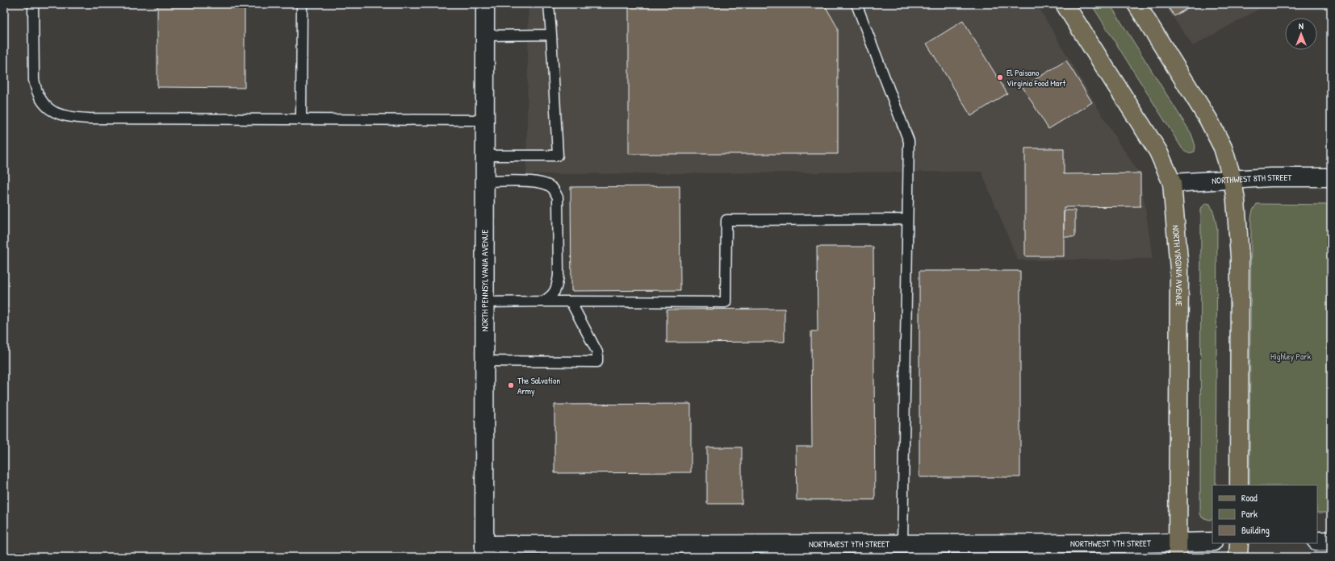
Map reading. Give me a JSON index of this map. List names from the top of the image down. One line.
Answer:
{"streets":{"main road":["NORTH VIRGINIA AVENUE"],"street":["NORTHWEST 8TH STREET","NORTH PENNSYLVANIA AVENUE","NORTHWEST 7TH STREET"]},"crossings":[["NORTHWEST 8TH STREET","NORTH VIRGINIA AVENUE"],["NORTH VIRGINIA AVENUE","NORTHWEST 7TH STREET"],["NORTH PENNSYLVANIA AVENUE","NORTHWEST 7TH STREET"]],"parks":["Highley Park"],"places":["El Paisano Virginia Food Mart","The Salvation Army"],"legend":["Road","Park","Building"],"north":"top"}
